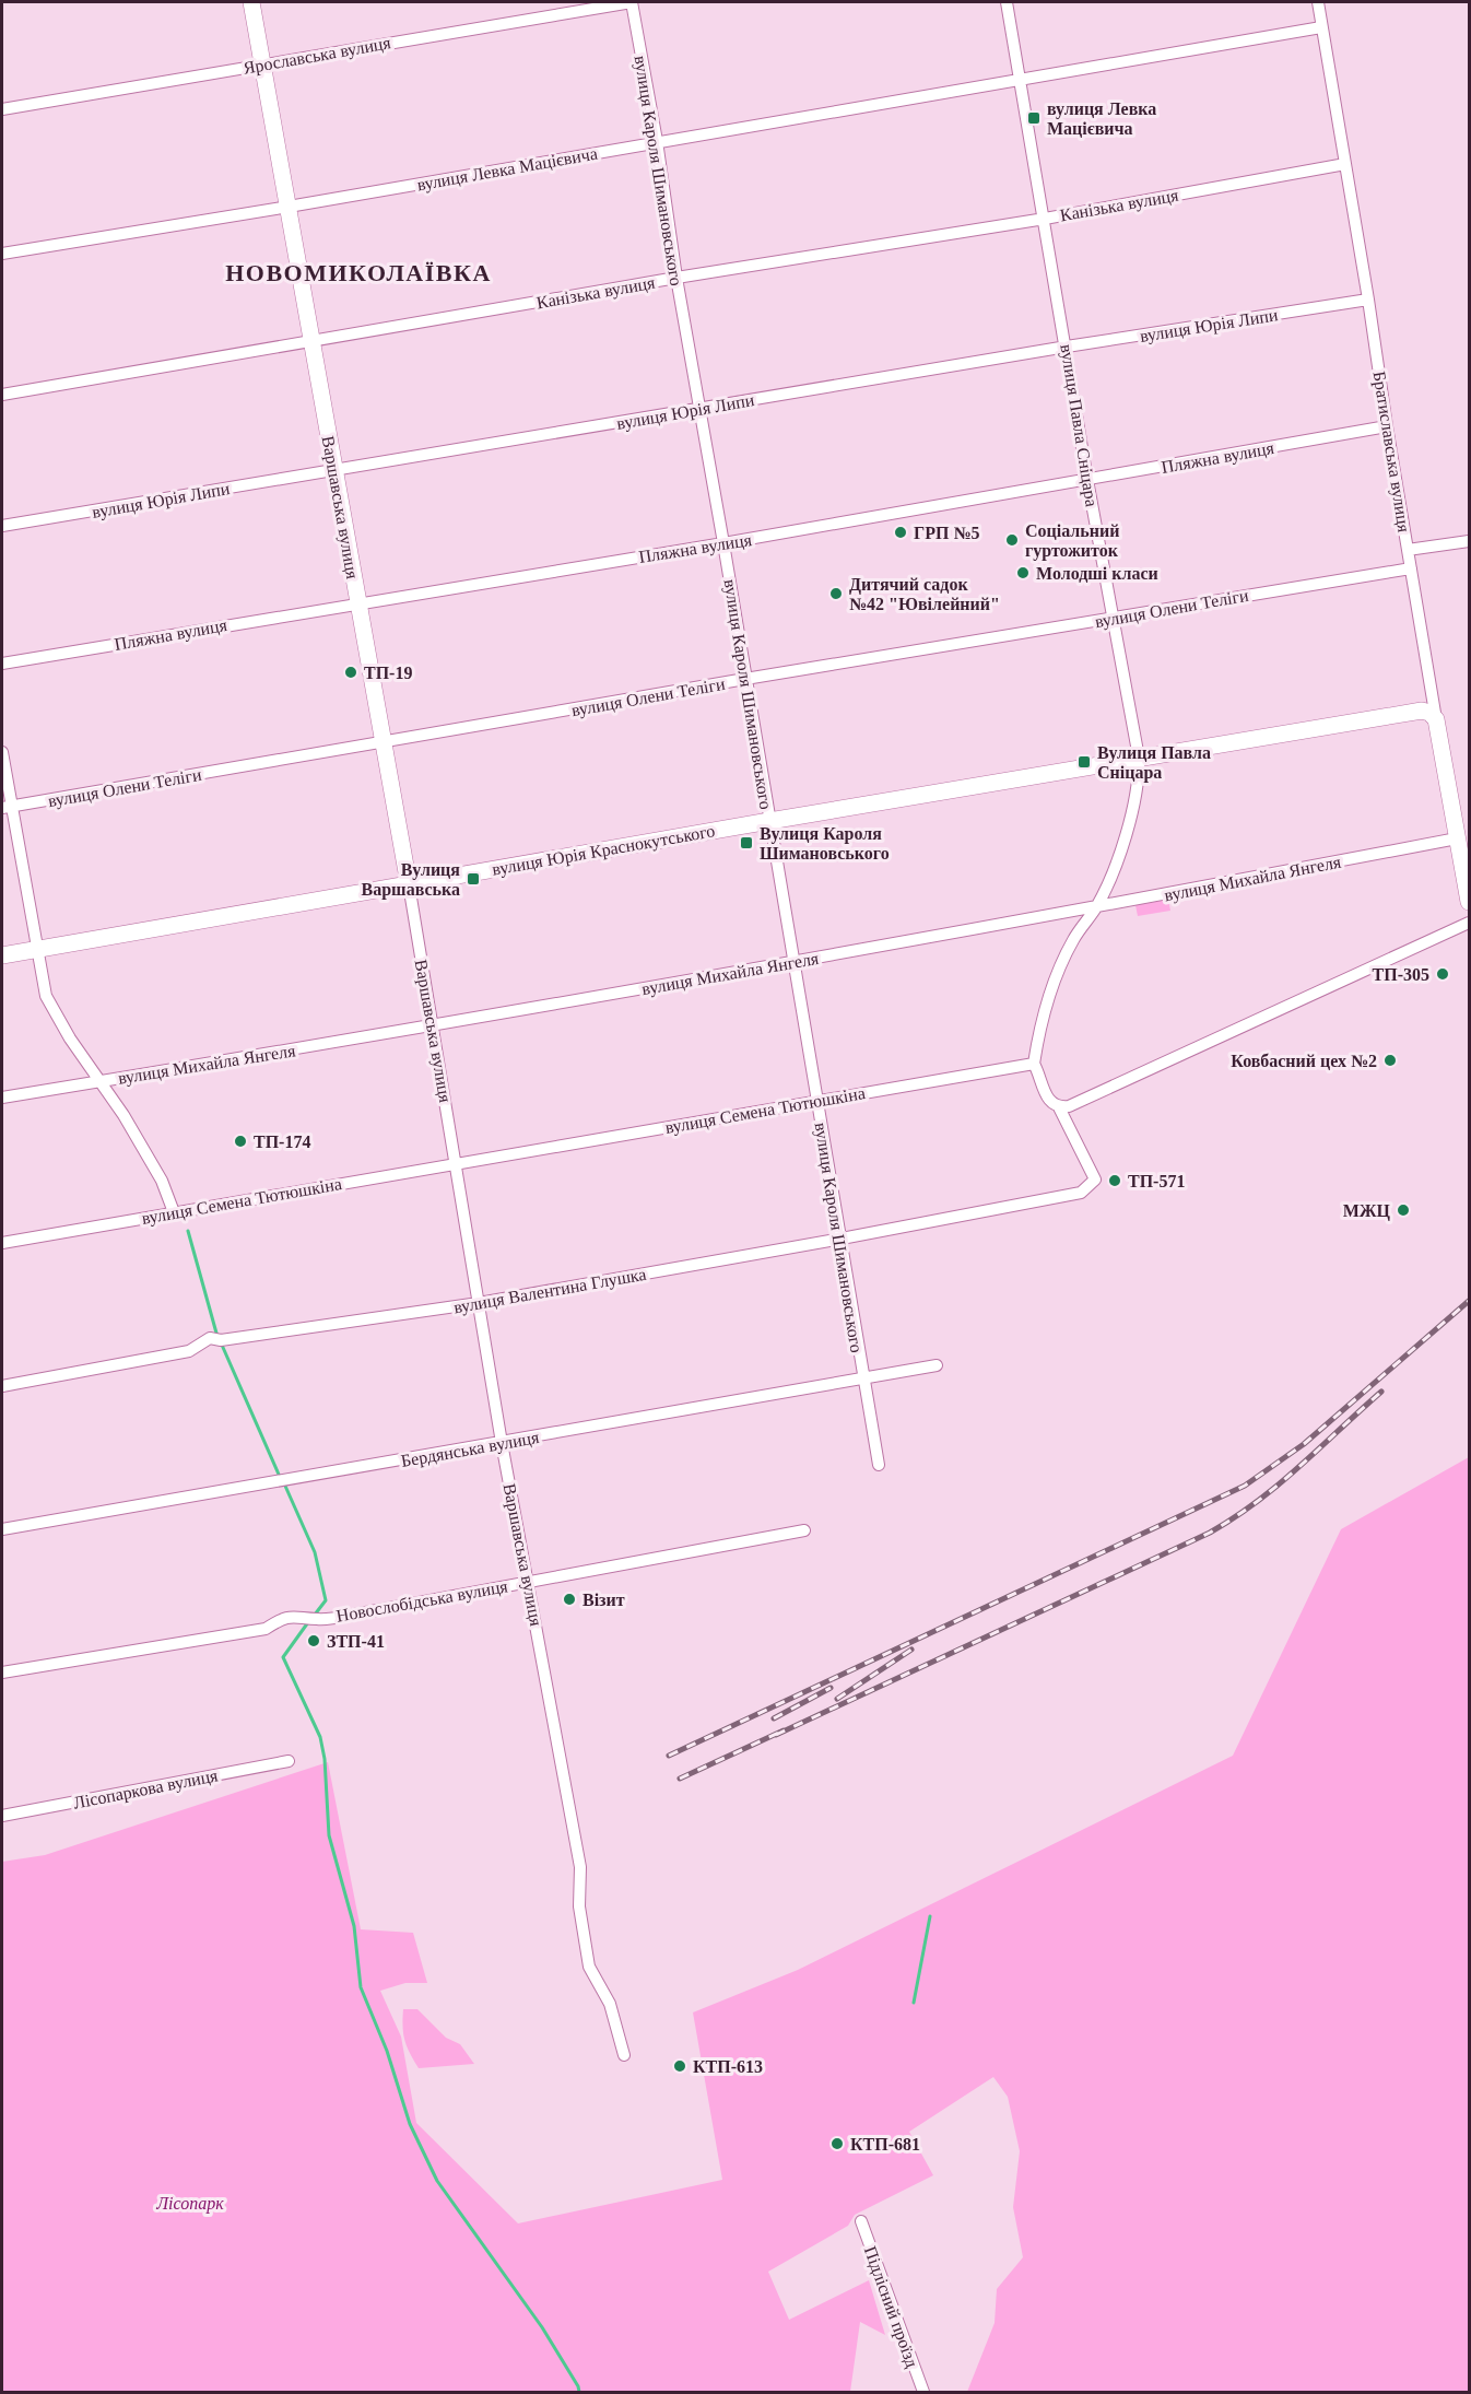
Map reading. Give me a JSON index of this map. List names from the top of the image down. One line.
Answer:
{"streets":{"street":["Ярославська вулиця","вулиця Левка Мацієвича","вулиця Кароля Шимановського","Канізька вулиця","вулиця Юрія Липи","вулиця Павла Сніцара","Братиславська вулиця","Пляжна вулиця","Варшавська вулиця","вулиця Олени Теліги","вулиця Юрія Краснокутського","вулиця Михайла Янгеля","вулиця Семена Тютюшкіна","вулиця Валентина Глушка","Бердянська вулиця","Новослобідська вулиця","Лісопаркова вулиця","Підлісний проїзд"]},"crossings":[["Ярославська вулиця","вулиця Кароля Шимановського"],["Ярославська вулиця","Варшавська вулиця"],["вулиця Левка Мацієвича","вулиця Кароля Шимановського"],["вулиця Левка Мацієвича","вулиця Павла Сніцара"],["вулиця Левка Мацієвича","Братиславська вулиця"],["вулиця Левка Мацієвича","Варшавська вулиця"],["вулиця Кароля Шимановського","Канізька вулиця"],["вулиця Кароля Шимановського","вулиця Юрія Липи"],["вулиця Кароля Шимановського","Пляжна вулиця"],["вулиця Кароля Шимановського","вулиця Олени Теліги"],["вулиця Кароля Шимановського","вулиця Юрія Краснокутського"],["вулиця Кароля Шимановського","вулиця Михайла Янгеля"],["вулиця Кароля Шимановського","вулиця Семена Тютюшкіна"],["вулиця Кароля Шимановського","вулиця Валентина Глушка"],["вулиця Кароля Шимановського","Бердянська вулиця"],["Канізька вулиця","вулиця Павла Сніцара"],["Канізька вулиця","Братиславська вулиця"],["Канізька вулиця","Варшавська вулиця"],["вулиця Юрія Липи","вулиця Павла Сніцара"],["вулиця Юрія Липи","Братиславська вулиця"],["вулиця Юрія Липи","Варшавська вулиця"],["вулиця Павла Сніцара","Пляжна вулиця"],["вулиця Павла Сніцара","вулиця Олени Теліги"],["вулиця Павла Сніцара","вулиця Юрія Краснокутського"],["вулиця Павла Сніцара","вулиця Михайла Янгеля"],["вулиця Павла Сніцара","вулиця Семена Тютюшкіна"],["Братиславська вулиця","Пляжна вулиця"],["Братиславська вулиця","вулиця Олени Теліги"],["Братиславська вулиця","вулиця Юрія Краснокутського"],["Братиславська вулиця","вулиця Михайла Янгеля"],["Пляжна вулиця","Варшавська вулиця"],["Варшавська вулиця","вулиця Олени Теліги"],["Варшавська вулиця","вулиця Юрія Краснокутського"],["Варшавська вулиця","вулиця Михайла Янгеля"],["Варшавська вулиця","вулиця Семена Тютюшкіна"],["Варшавська вулиця","вулиця Валентина Глушка"],["Варшавська вулиця","Бердянська вулиця"],["Варшавська вулиця","Новослобідська вулиця"]],"districts":["НОВОМИКОЛАЇВКА"],"parks":["Лісопарк"],"places":{"transit":["вулиця Левка Мацієвича","Вулиця Павла Сніцара","Вулиця Кароля Шимановського","Вулиця Варшавська"],"other":["ГРП №5","Соціальний гуртожиток","Молодші класи","Дитячий садок №42 \"Ювілейний\"","ТП-19","ТП-305","Ковбасний цех №2","ТП-174","ТП-571","МЖЦ","Візит","ЗТП-41","КТП-613","КТП-681"]}}
